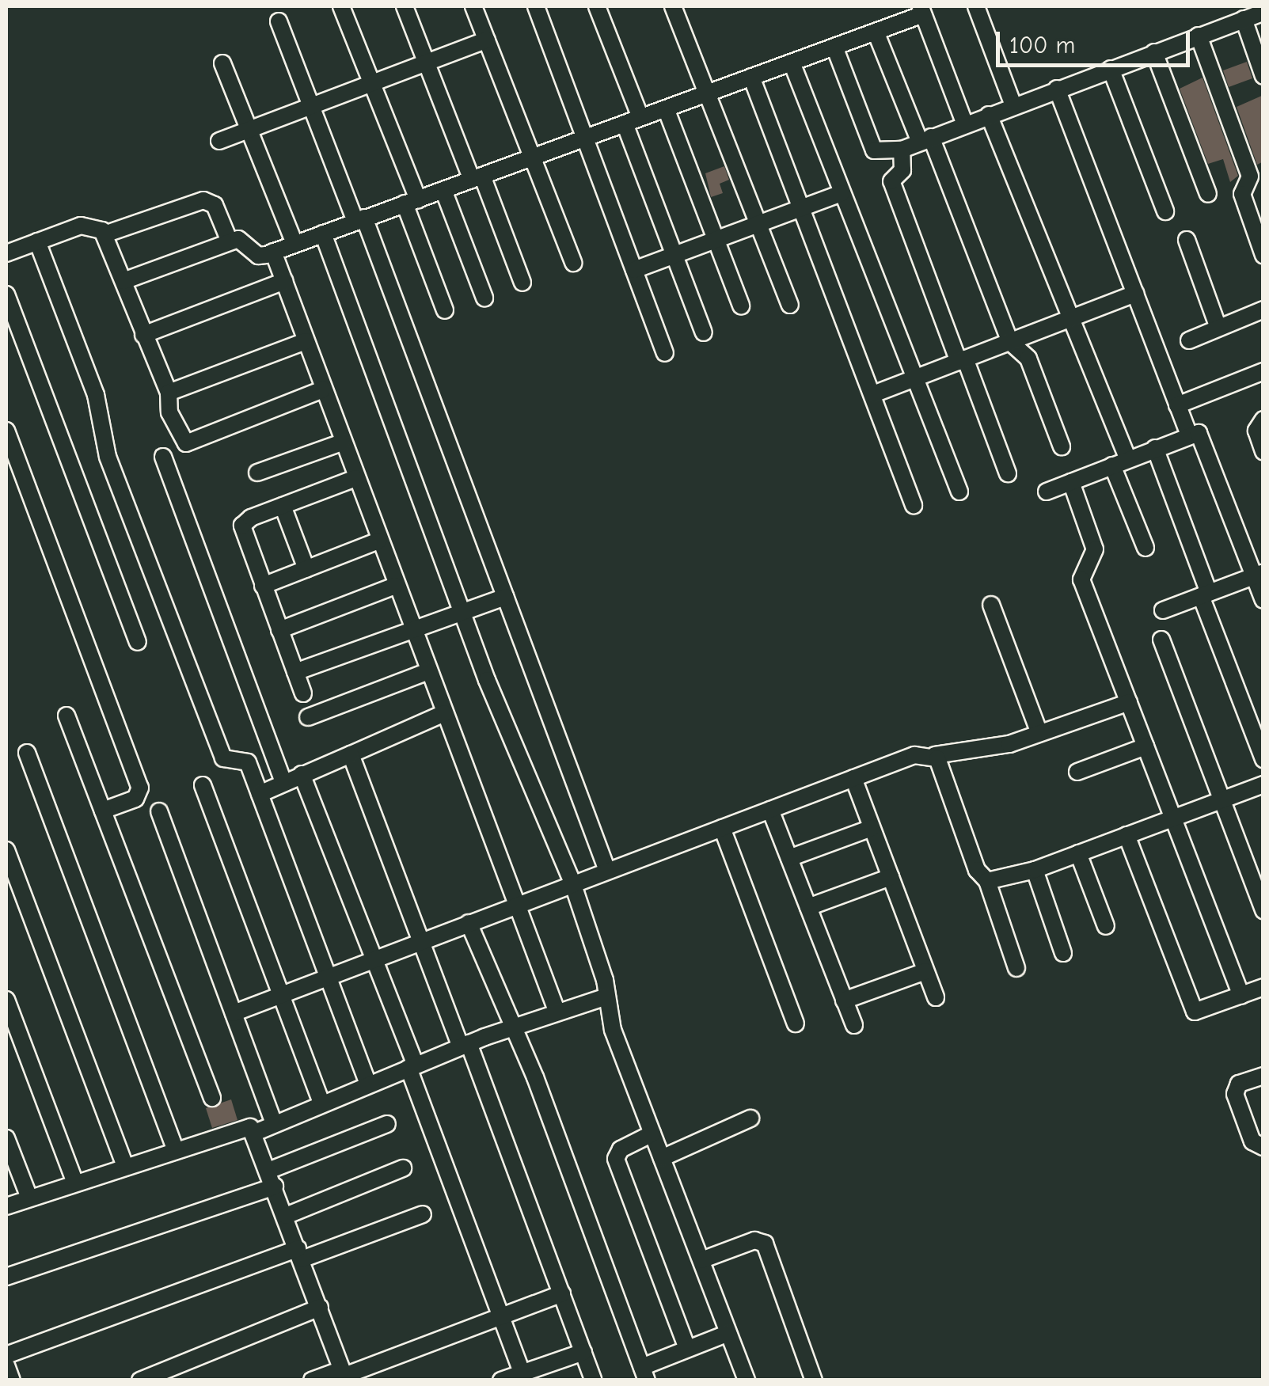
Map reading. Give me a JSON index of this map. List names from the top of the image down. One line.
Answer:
{"scale_bar":"100 m"}
